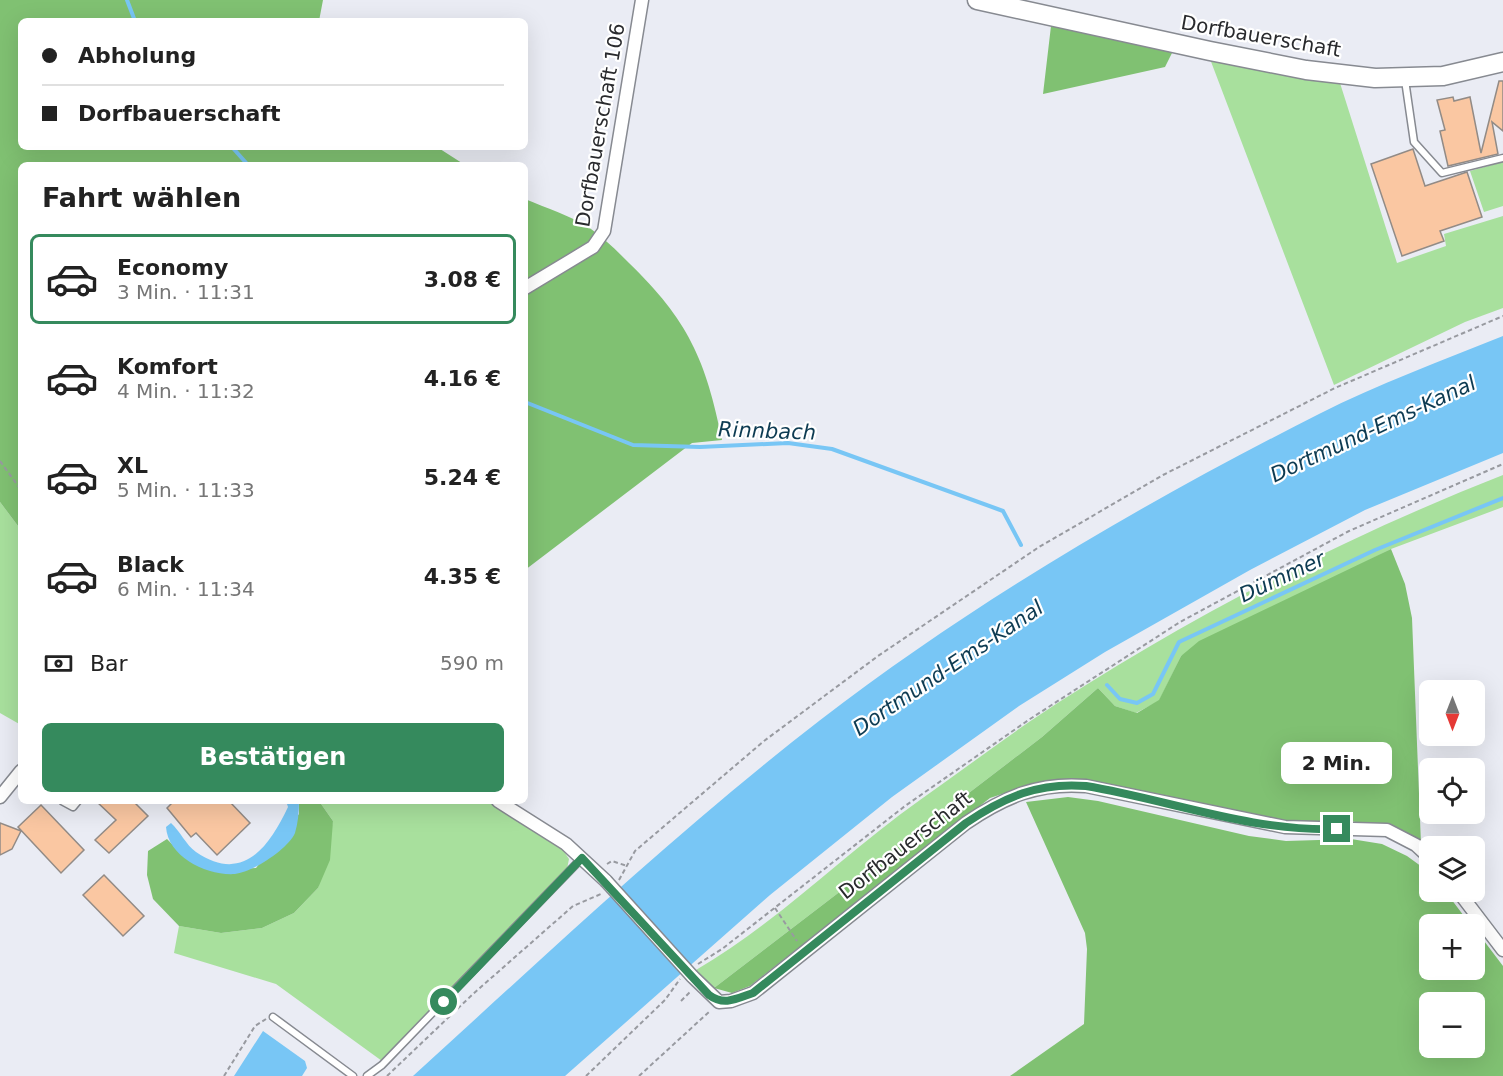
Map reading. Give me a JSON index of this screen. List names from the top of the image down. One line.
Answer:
{"streets":{"street":["Dorfbauerschaft","Dorfbauerschaft 106"]},"water":["Dortmund-Ems-Kanal","Rinnbach","Dümmer"],"north":"bottom","page":{"banner":["Abholung","Dorfbauerschaft"],"heading":"Fahrt wählen","list":[{"name":"Economy","note":"3 Min. · 11:31","value":"3.08 €"},{"name":"Komfort","note":"4 Min. · 11:32","value":"4.16 €"},{"name":"XL","note":"5 Min. · 11:33","value":"5.24 €"},{"name":"Black","note":"6 Min. · 11:34","value":"4.35 €"}],"pay":["Bar","590 m"],"map_buttons":["+","−"],"buttons":"Bestätigen","bubble":"2 Min."}}
